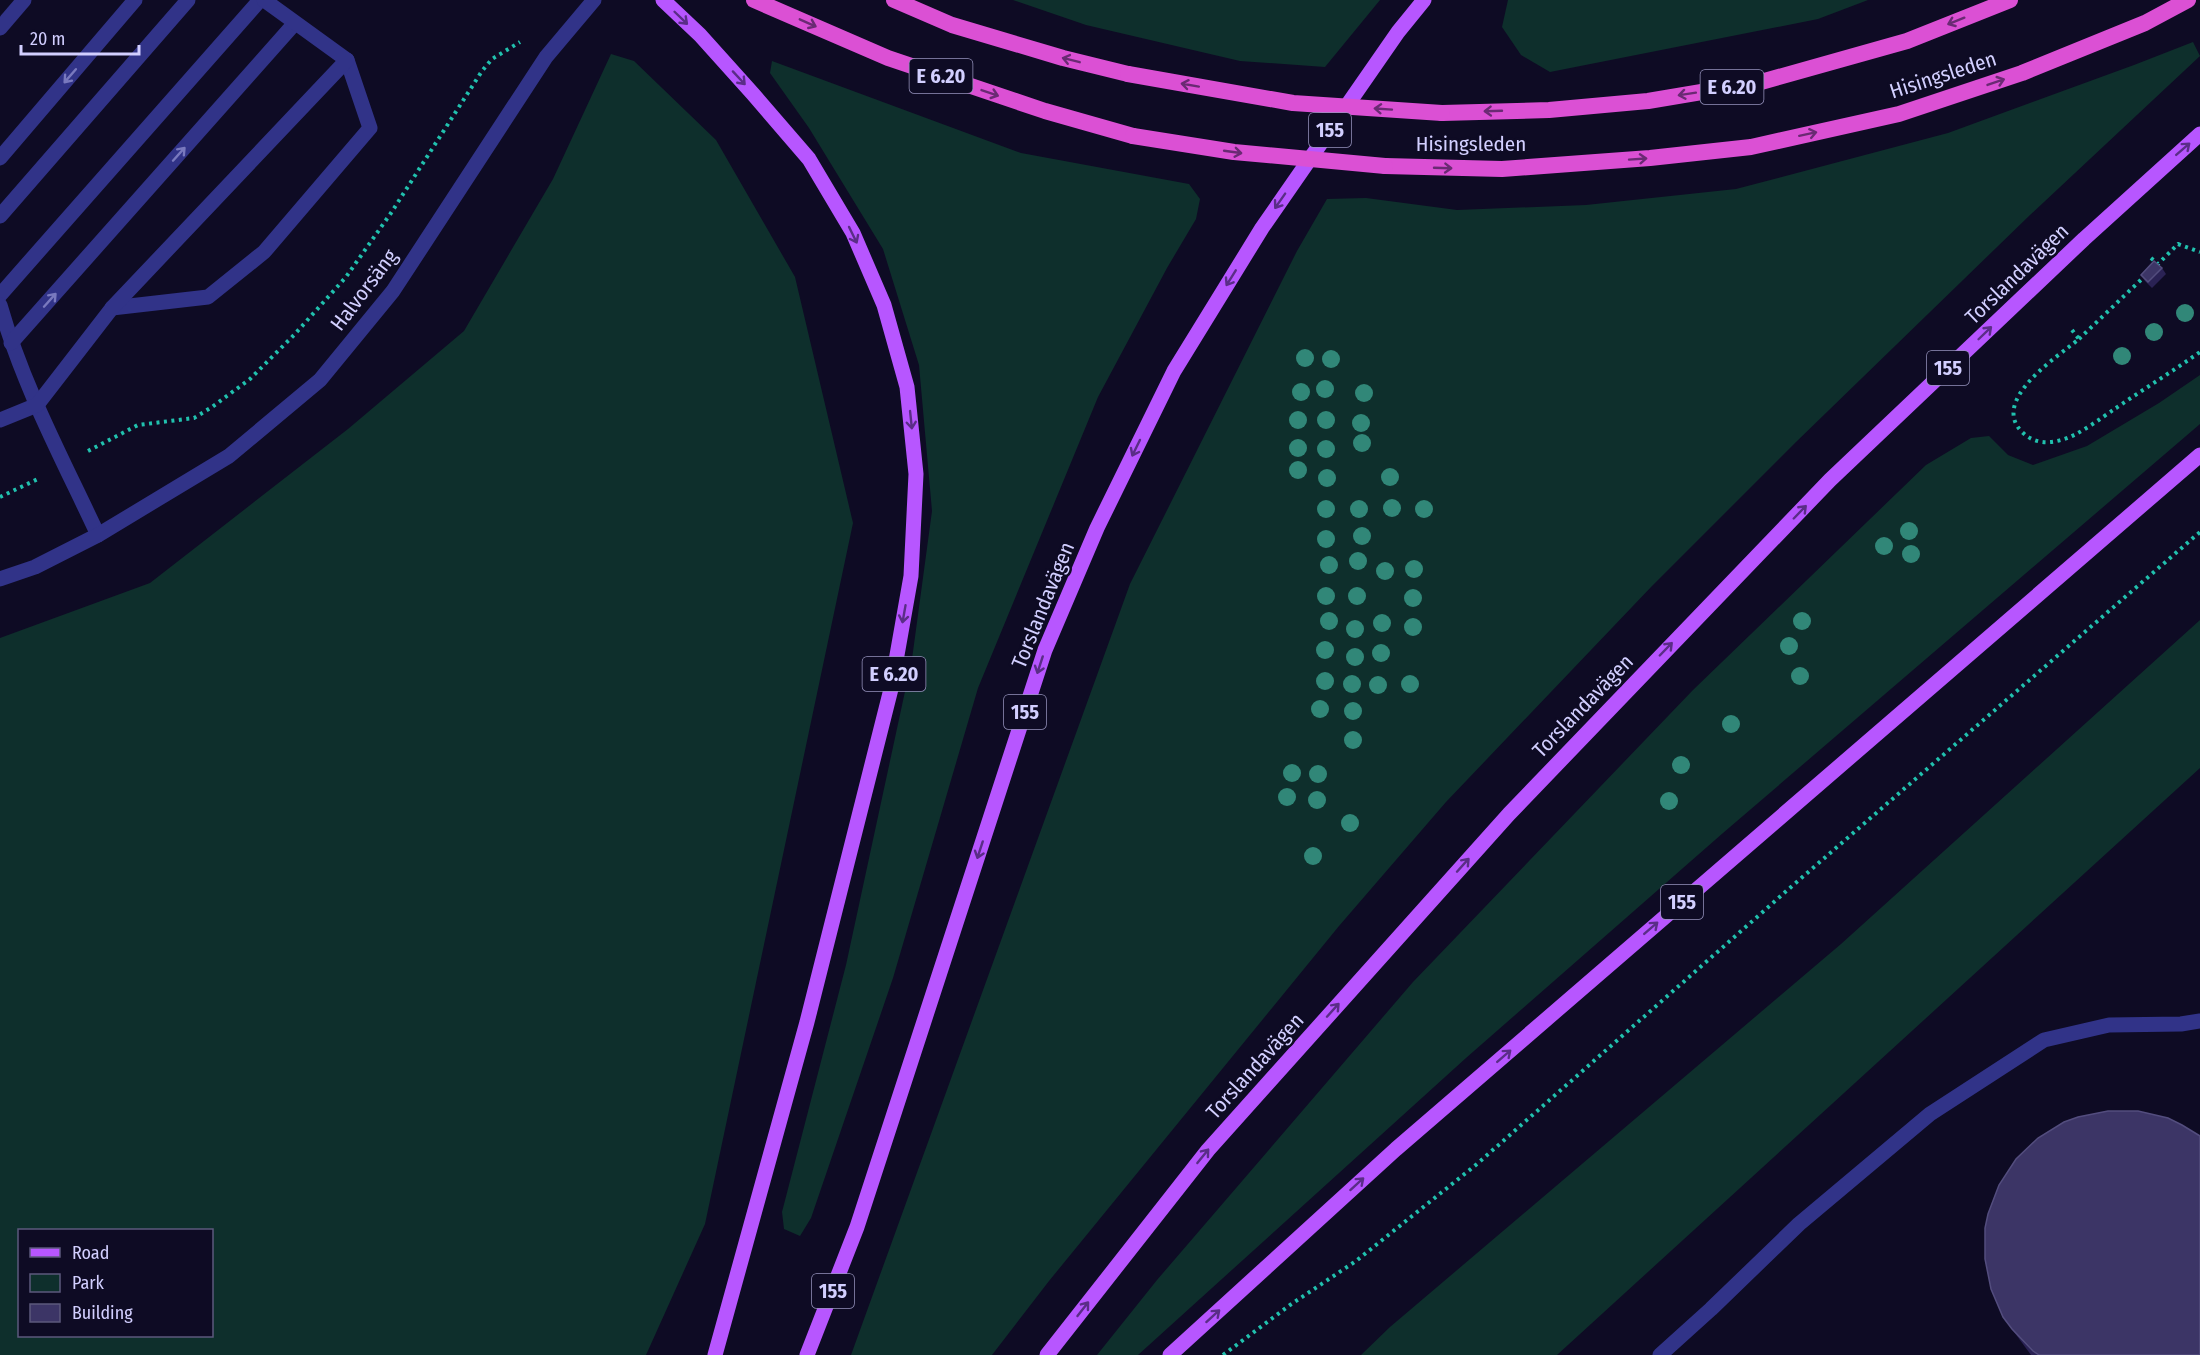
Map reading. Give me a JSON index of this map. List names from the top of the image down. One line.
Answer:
{"streets":{"highway":["Hisingsleden","E 6.20"],"main road":["155","Torslandavägen"],"street":["Halvorsäng"]},"legend":["Road","Park","Building"],"scale_bar":"20 m"}
